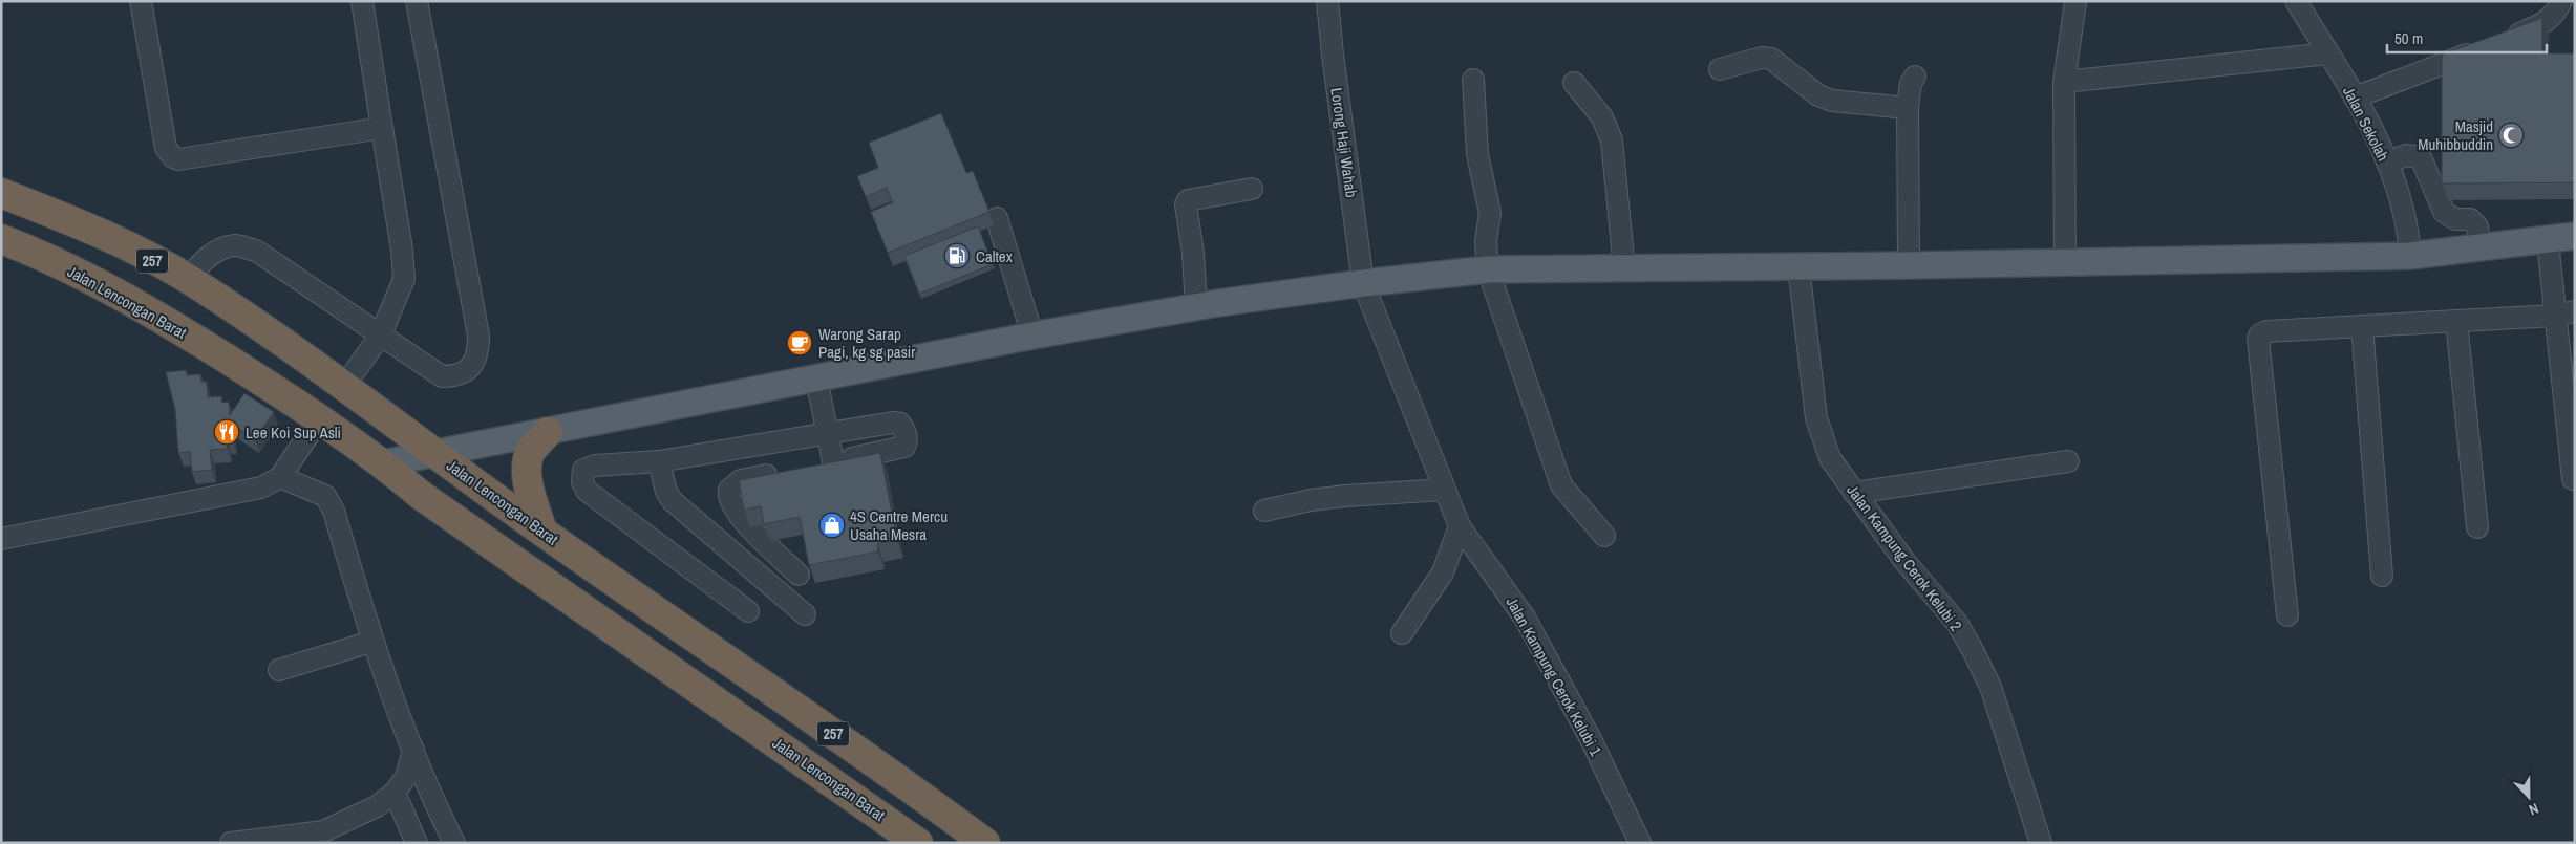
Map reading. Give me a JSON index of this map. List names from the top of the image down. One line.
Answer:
{"streets":{"highway":["257","Jalan Lencongan Barat"],"street":["Jalan Sekolah","Lorong Haji Wahab","Jalan Kampung Cerok Kelubi 2","Jalan Kampung Cerok Kelubi 1"]},"crossings":[["Lorong Haji Wahab","Jalan Kampung Cerok Kelubi 1"]],"places":{"mosque":["Masjid Muhibbuddin"],"fuel station":["Caltex"],"cafe":["Warong Sarap Pagi, kg sg pasir"],"restaurant":["Lee Koi Sup Asli"],"shop":["4S Centre Mercu Usaha Mesra"]},"scale_bar":"50 m","north":"bottom"}
